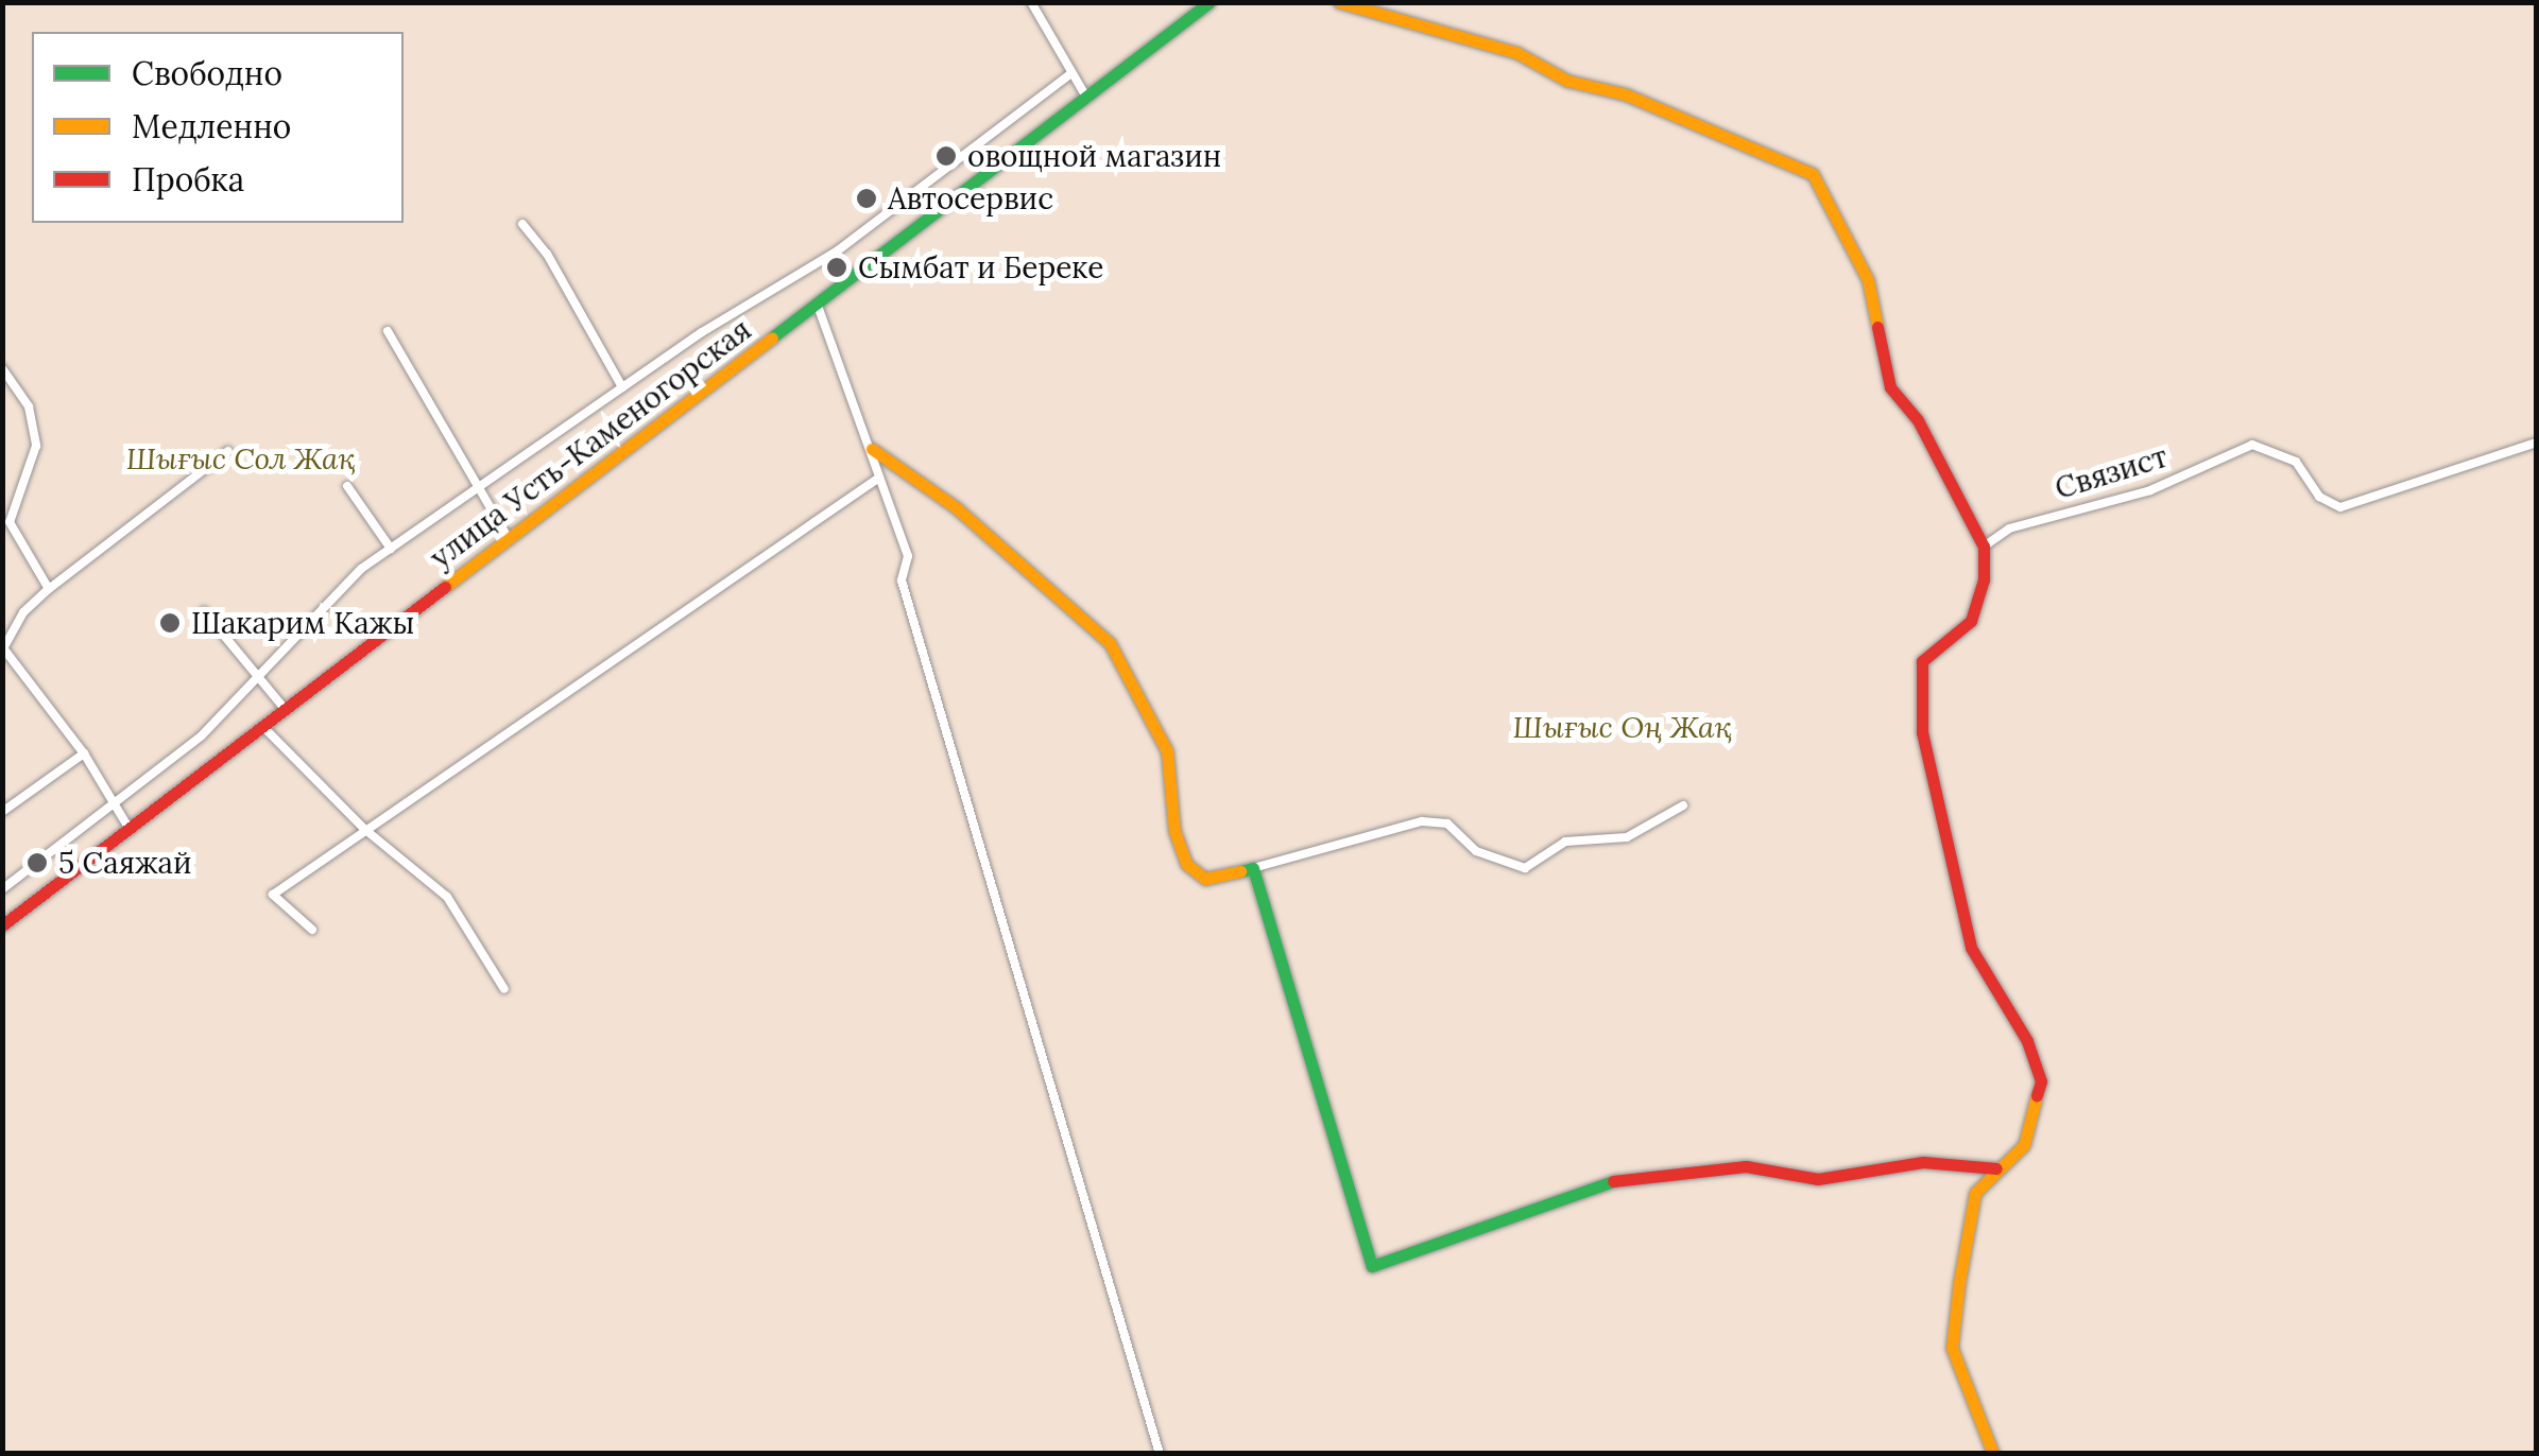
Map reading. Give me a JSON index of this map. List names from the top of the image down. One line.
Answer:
{"streets":{"street":["улица Усть-Каменогорская","Связист"]},"parks":["Шығыс Сол Жақ","Шығыс Оң Жақ"],"places":["овощной магазин","Автосервис","Сымбат и Береке","Шакарим Кажы","5 Саяжай"],"legend":["Свободно","Медленно","Пробка"]}
